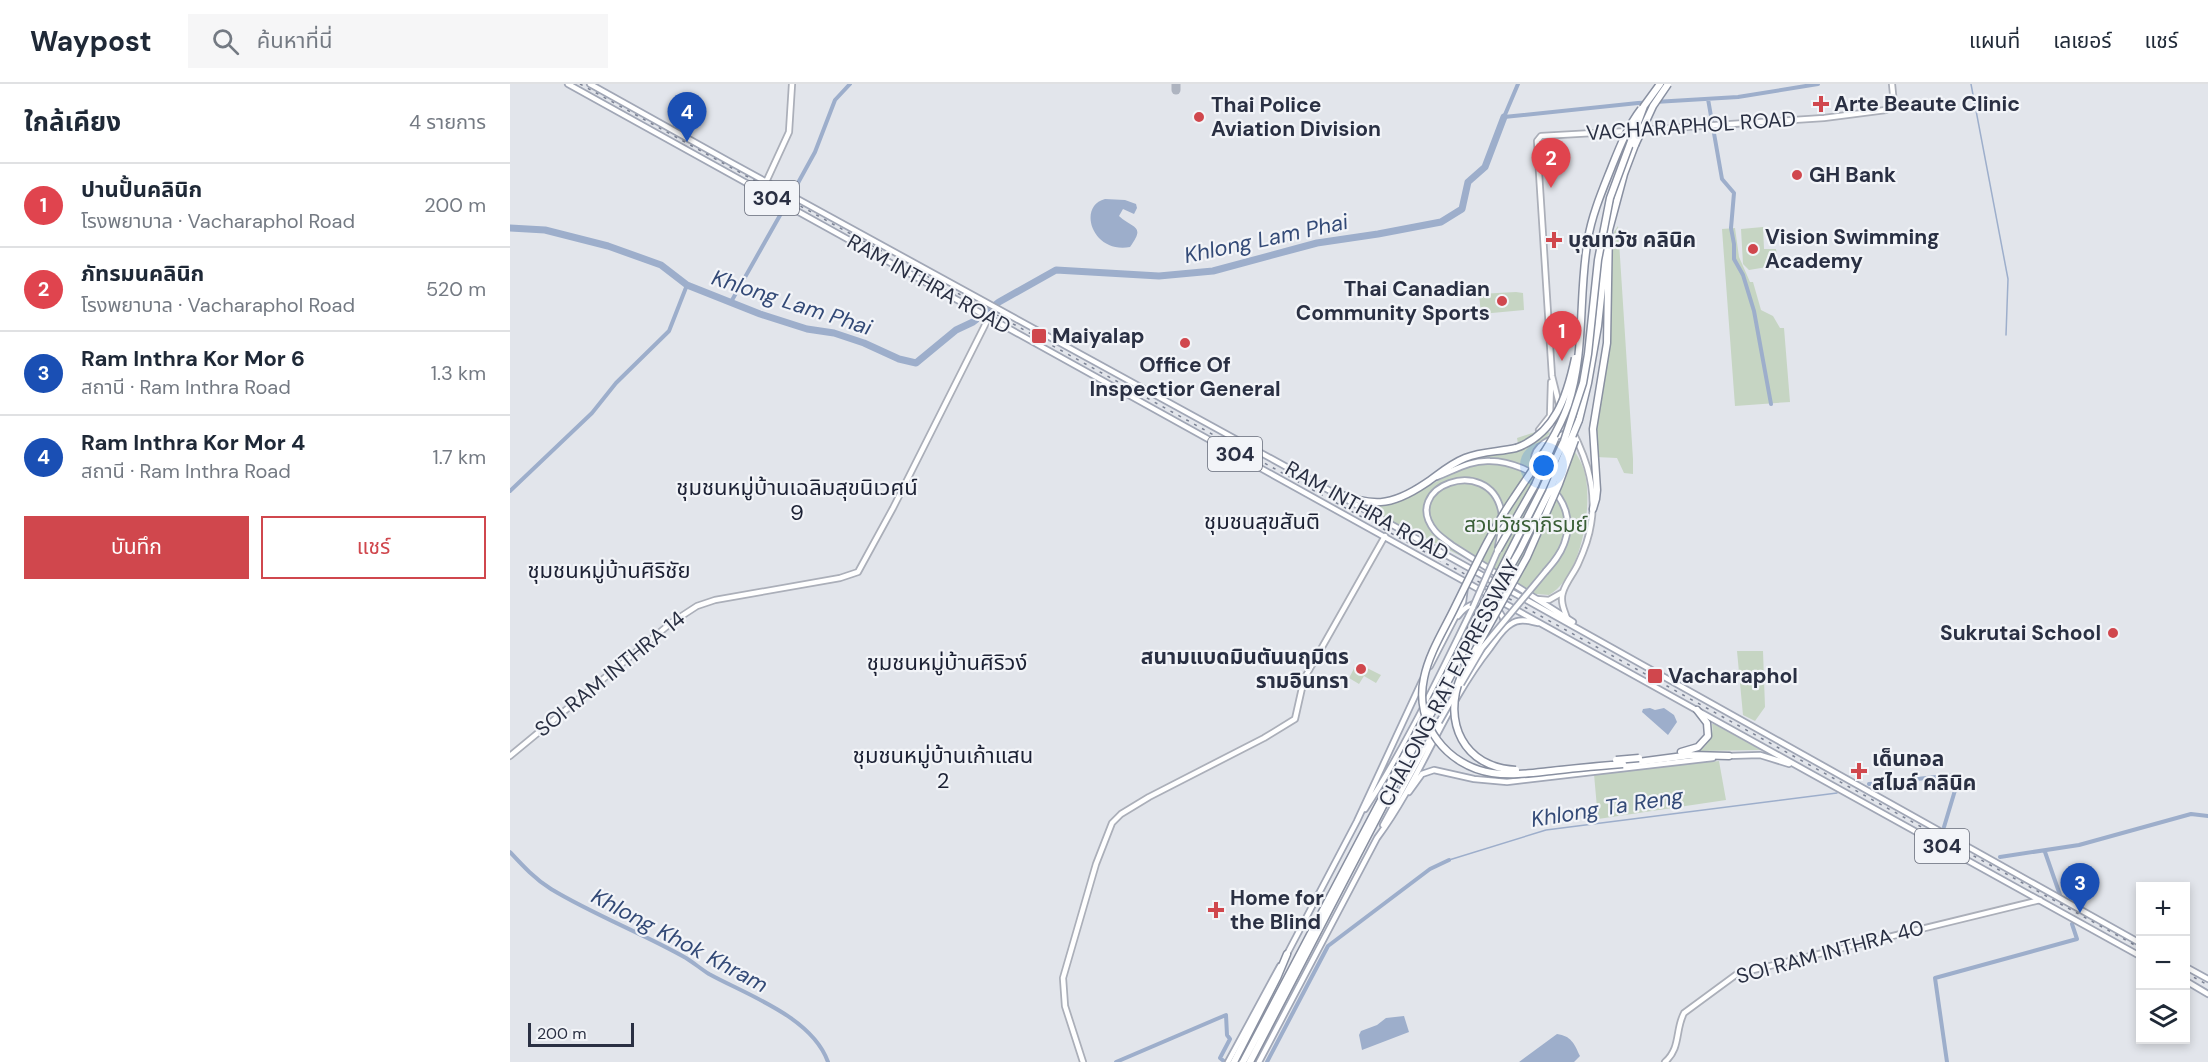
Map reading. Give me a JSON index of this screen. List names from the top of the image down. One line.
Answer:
{"streets":{"highway":["CHALONG RAT EXPRESSWAY"],"main road":["VACHARAPHOL ROAD","304","RAM INTHRA ROAD","SOI RAM INTHRA 14","SOI RAM INTHRA 40"]},"crossings":[["RAM INTHRA ROAD","SOI RAM INTHRA 14"],["RAM INTHRA ROAD","SOI RAM INTHRA 40"]],"districts":["ชุมชนหมู่บ้านเฉลิมสุขนิเวศน์ 9","ชุมชนสุขสันติ","ชุมชนหมู่บ้านศิริชัย","ชุมชนหมู่บ้านศิริวง์","ชุมชนหมู่บ้านเก้าแสน 2"],"water":["Khlong Lam Phai","Khlong Ta Reng","Khlong Khok Khram"],"parks":["สวนวัชราภิรมย์"],"places":{"health":["Arte Beaute Clinic","บุณทวัช คลินิค","เด็นทอล สไมล์ คลินิค","Home for the Blind"],"other":["Thai Police Aviation Division","GH Bank","Vision Swimming Academy","Thai Canadian Community Sports","Office Of Inspectior General","Sukrutai School","สนามแบดมินตันนฤมิตร รามอินทรา"],"transit":["Maiyalap","Vacharaphol"]},"scale_bar":"200 m","page":{"header":"Waypost","search":"ค้นหาที่นี่","nav":["แผนที่","เลเยอร์","แชร์"],"heading":["ใกล้เคียง","4 รายการ"],"pins":["4","2","1","3"],"list":[{"mark":"1","name":"ปานปั้นคลินิก","note":"โรงพยาบาล · Vacharaphol Road","value":"200 m"},{"mark":"2","name":"ภัทรมนคลินิก","note":"โรงพยาบาล · Vacharaphol Road","value":"520 m"},{"mark":"3","name":"Ram Inthra Kor Mor 6","note":"สถานี · Ram Inthra Road","value":"1.3 km"},{"mark":"4","name":"Ram Inthra Kor Mor 4","note":"สถานี · Ram Inthra Road","value":"1.7 km"}],"buttons":["บันทึก","แชร์"],"map_buttons":["+","−"],"scale":"200 m"}}
